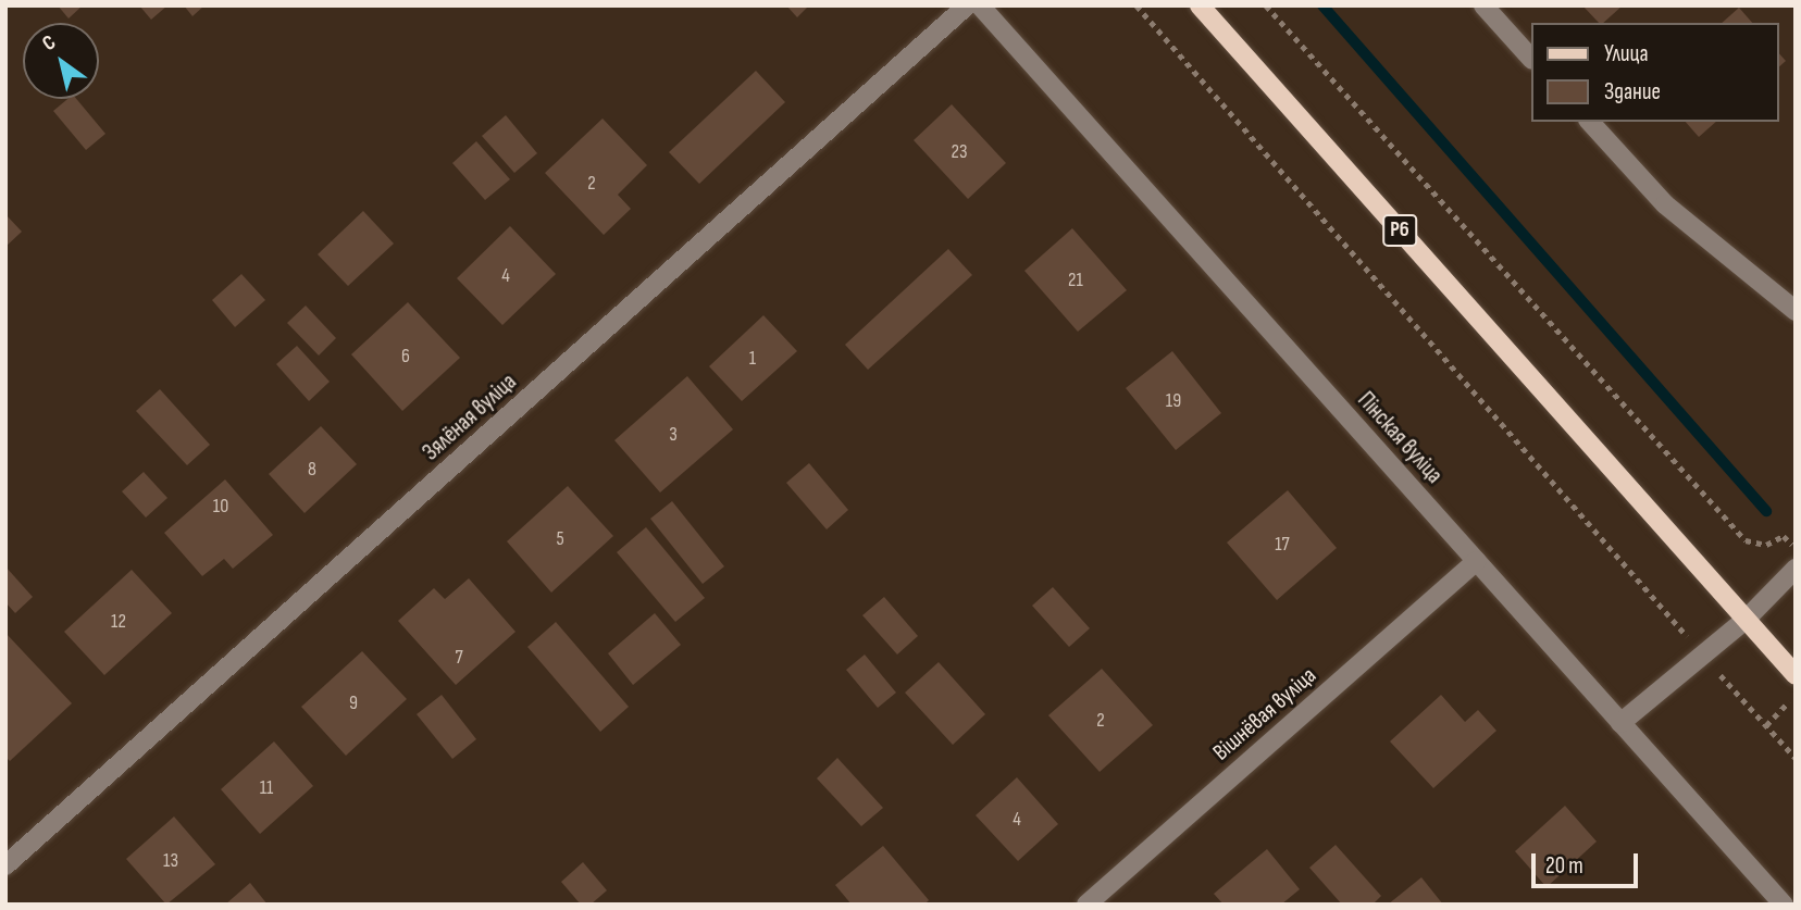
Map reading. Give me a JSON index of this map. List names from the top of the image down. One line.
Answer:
{"streets":{"main road":["Р6"],"street":["Зялёная вуліца","Пінская вуліца","Вішнёвая вуліца"]},"crossings":[["Пінская вуліца","Вішнёвая вуліца"]],"house_numbers":["23","2","4","21","6","1","19","3","8","10","5","17","12","7","9","2","11","4","13"],"legend":["Улица","Здание"],"scale_bar":"20 m","north":"top left"}
